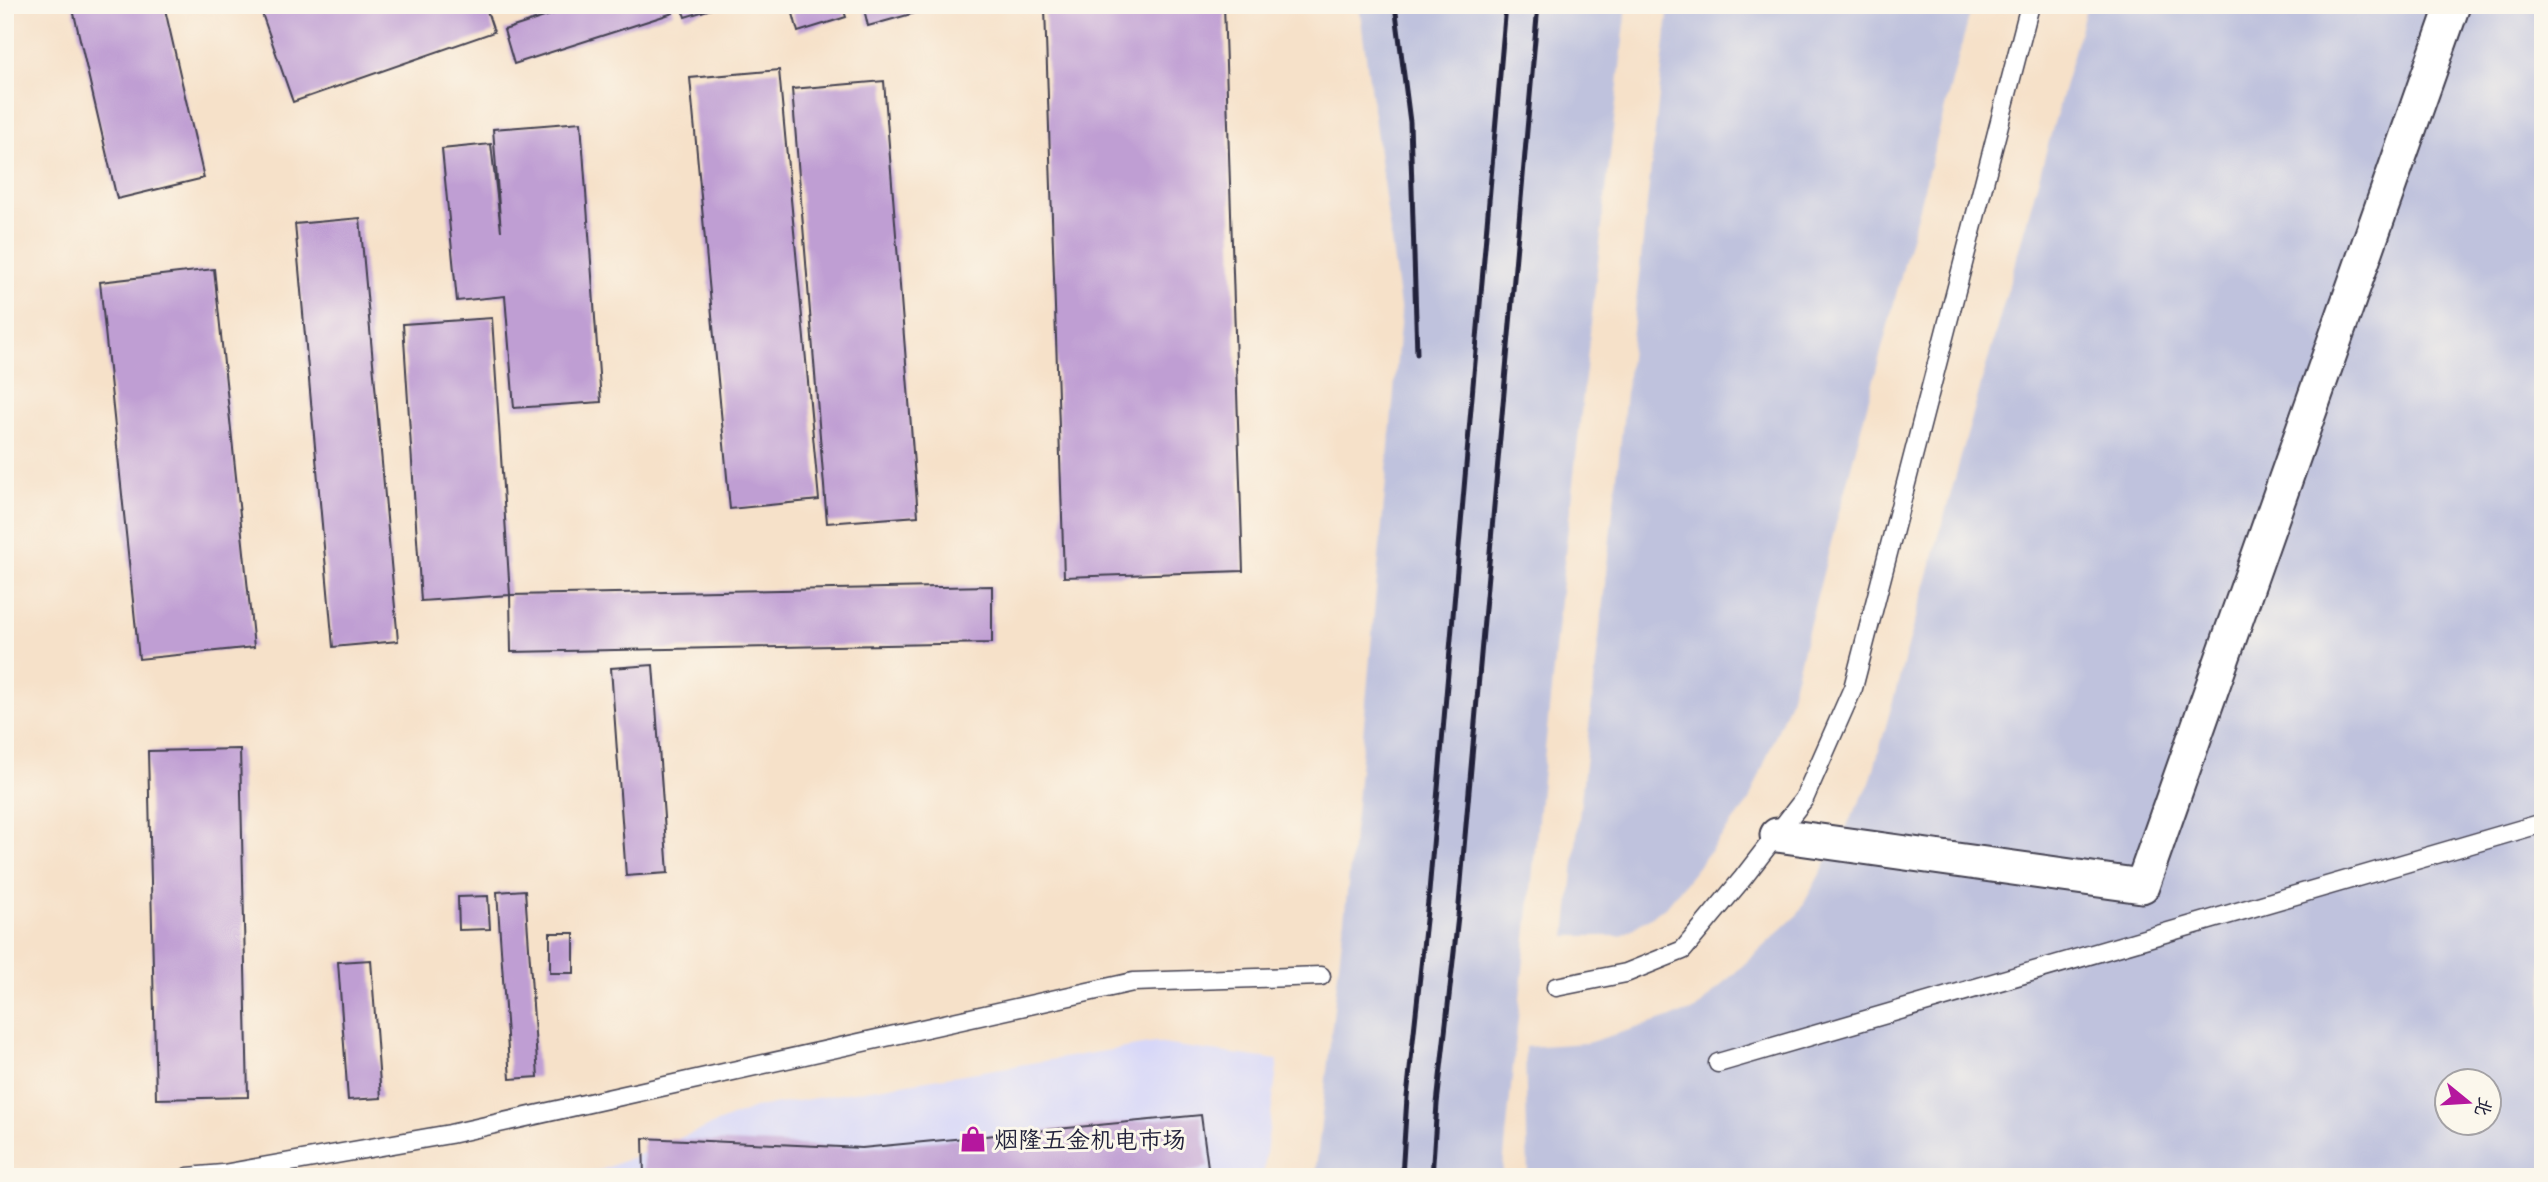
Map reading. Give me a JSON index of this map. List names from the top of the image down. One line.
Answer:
{"places":{"shop":["烟隆五金机电市场"]},"north":"right"}
